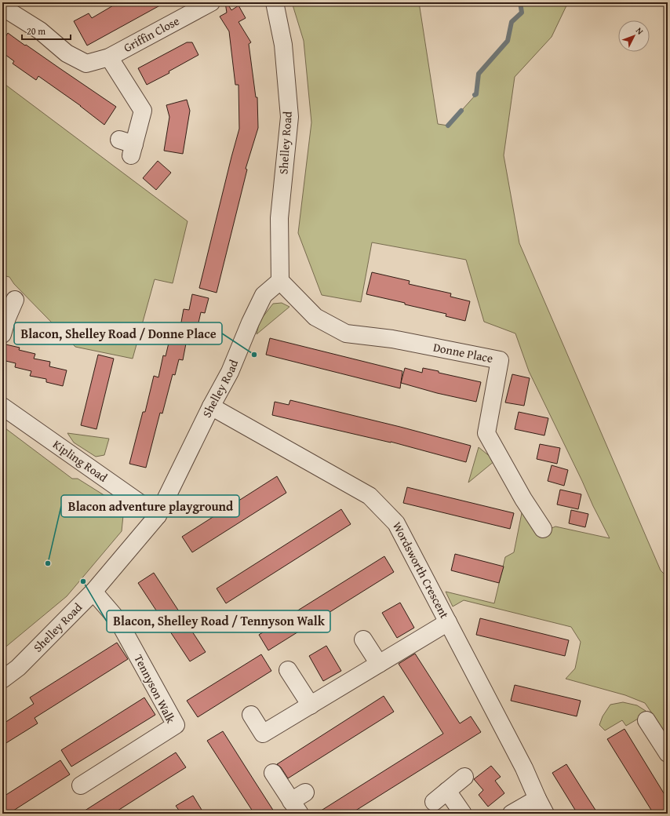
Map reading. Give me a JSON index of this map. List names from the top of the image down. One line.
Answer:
{"streets":{"street":["Griffin Close","Shelley Road","Donne Place","Kipling Road","Wordsworth Crescent","Tennyson Walk"]},"crossings":[["Shelley Road","Donne Place"],["Shelley Road","Kipling Road"],["Shelley Road","Wordsworth Crescent"],["Shelley Road","Tennyson Walk"]],"places":["Blacon, Shelley Road / Donne Place","Blacon adventure playground","Blacon, Shelley Road / Tennyson Walk"],"scale_bar":"20 m","north":"top right"}
